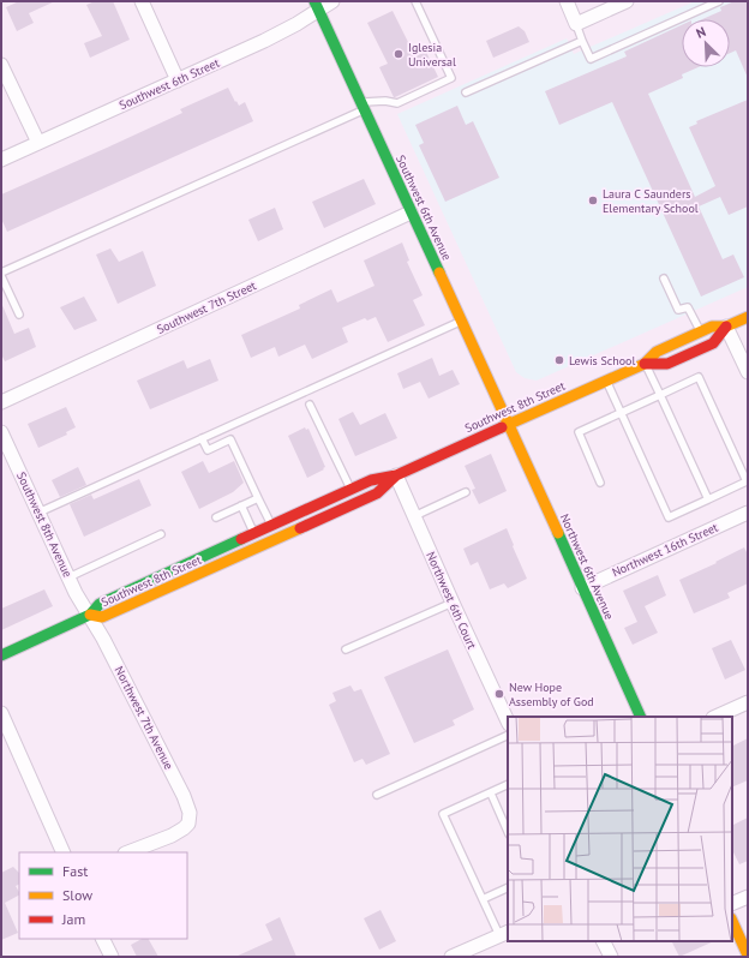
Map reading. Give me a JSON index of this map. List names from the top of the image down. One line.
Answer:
{"streets":{"street":["Southwest 6th Street","Southwest 6th Avenue","Southwest 7th Street","Southwest 8th Street","Southwest 8th Avenue","Northwest 16th Street","Northwest 6th Avenue","Northwest 6th Court","Northwest 7th Avenue"]},"crossings":[["Southwest 6th Street","Southwest 6th Avenue"],["Southwest 6th Avenue","Southwest 7th Street"],["Southwest 6th Avenue","Southwest 8th Street"],["Southwest 6th Avenue","Northwest 6th Avenue"],["Southwest 8th Street","Southwest 8th Avenue"],["Southwest 8th Street","Northwest 6th Avenue"],["Southwest 8th Street","Northwest 6th Court"],["Southwest 8th Street","Northwest 7th Avenue"],["Southwest 8th Avenue","Northwest 7th Avenue"],["Northwest 16th Street","Northwest 6th Avenue"]],"places":["Iglesia Universal","Laura C Saunders Elementary School","Lewis School","New Hope Assembly of God"],"legend":["Fast","Slow","Jam"],"north":"top left"}
